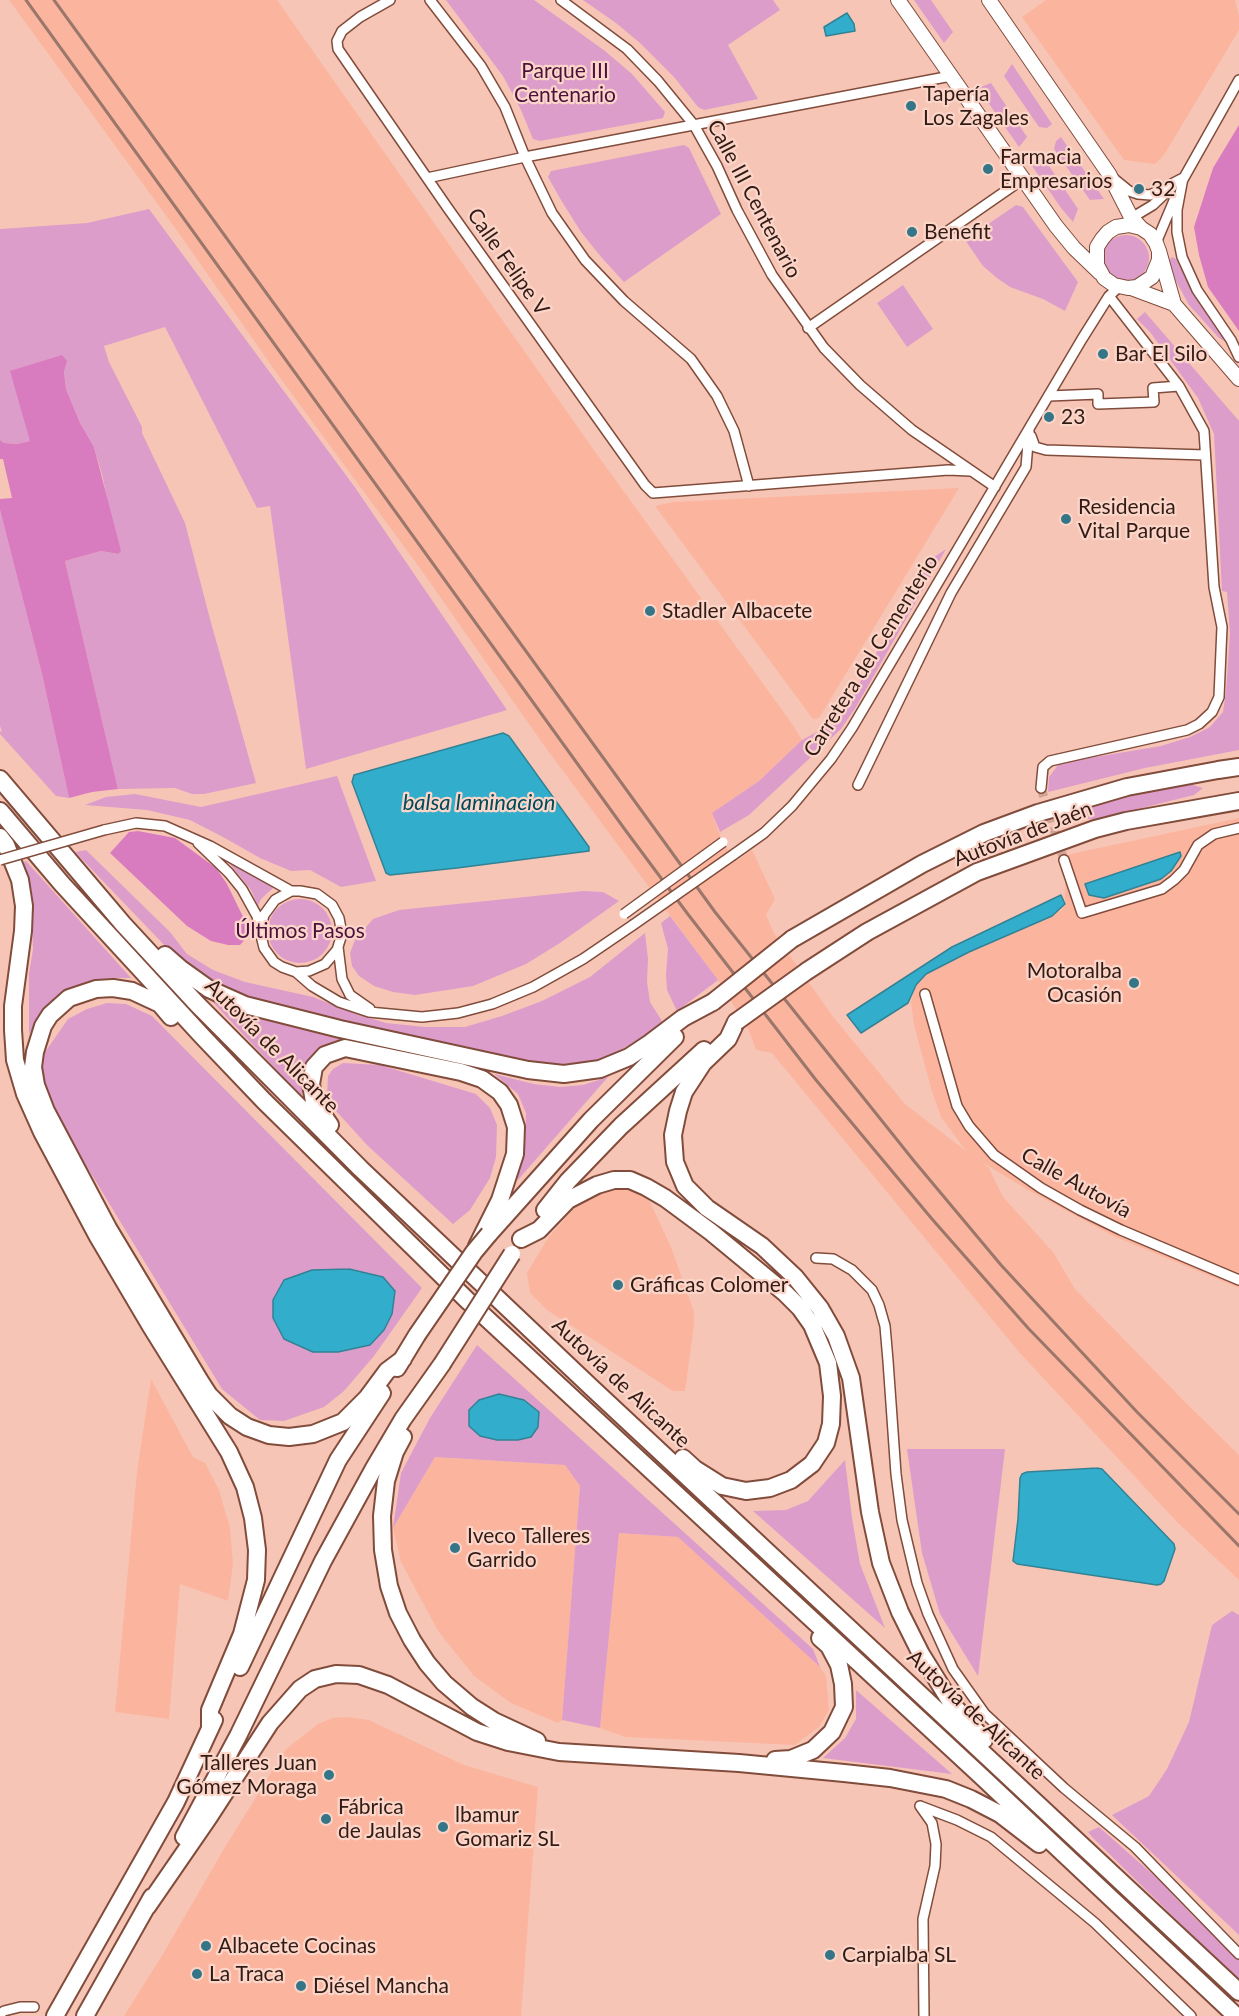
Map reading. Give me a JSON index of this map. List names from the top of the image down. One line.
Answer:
{"streets":{"highway":["Autovía de Jaén","Autovía de Alicante"],"street":["Calle III Centenario","Calle Felipe V","Carretera del Cementerio","Calle Autovía"]},"crossings":[["Calle III Centenario","Carretera del Cementerio"]],"water":["balsa laminacion"],"parks":["Parque III Centenario","Últimos Pasos"],"places":["Tapería Los Zagales","Farmacia Empresarios","32","Benefit","Bar El Silo","23","Residencia Vital Parque","Stadler Albacete","Motoralba Ocasión","Gráficas Colomer","Iveco Talleres Garrido","Talleres Juan Gómez Moraga","Fábrica de Jaulas","lbamur Gomariz SL","Albacete Cocinas","Carpialba SL","La Traca","Diésel Mancha"]}
